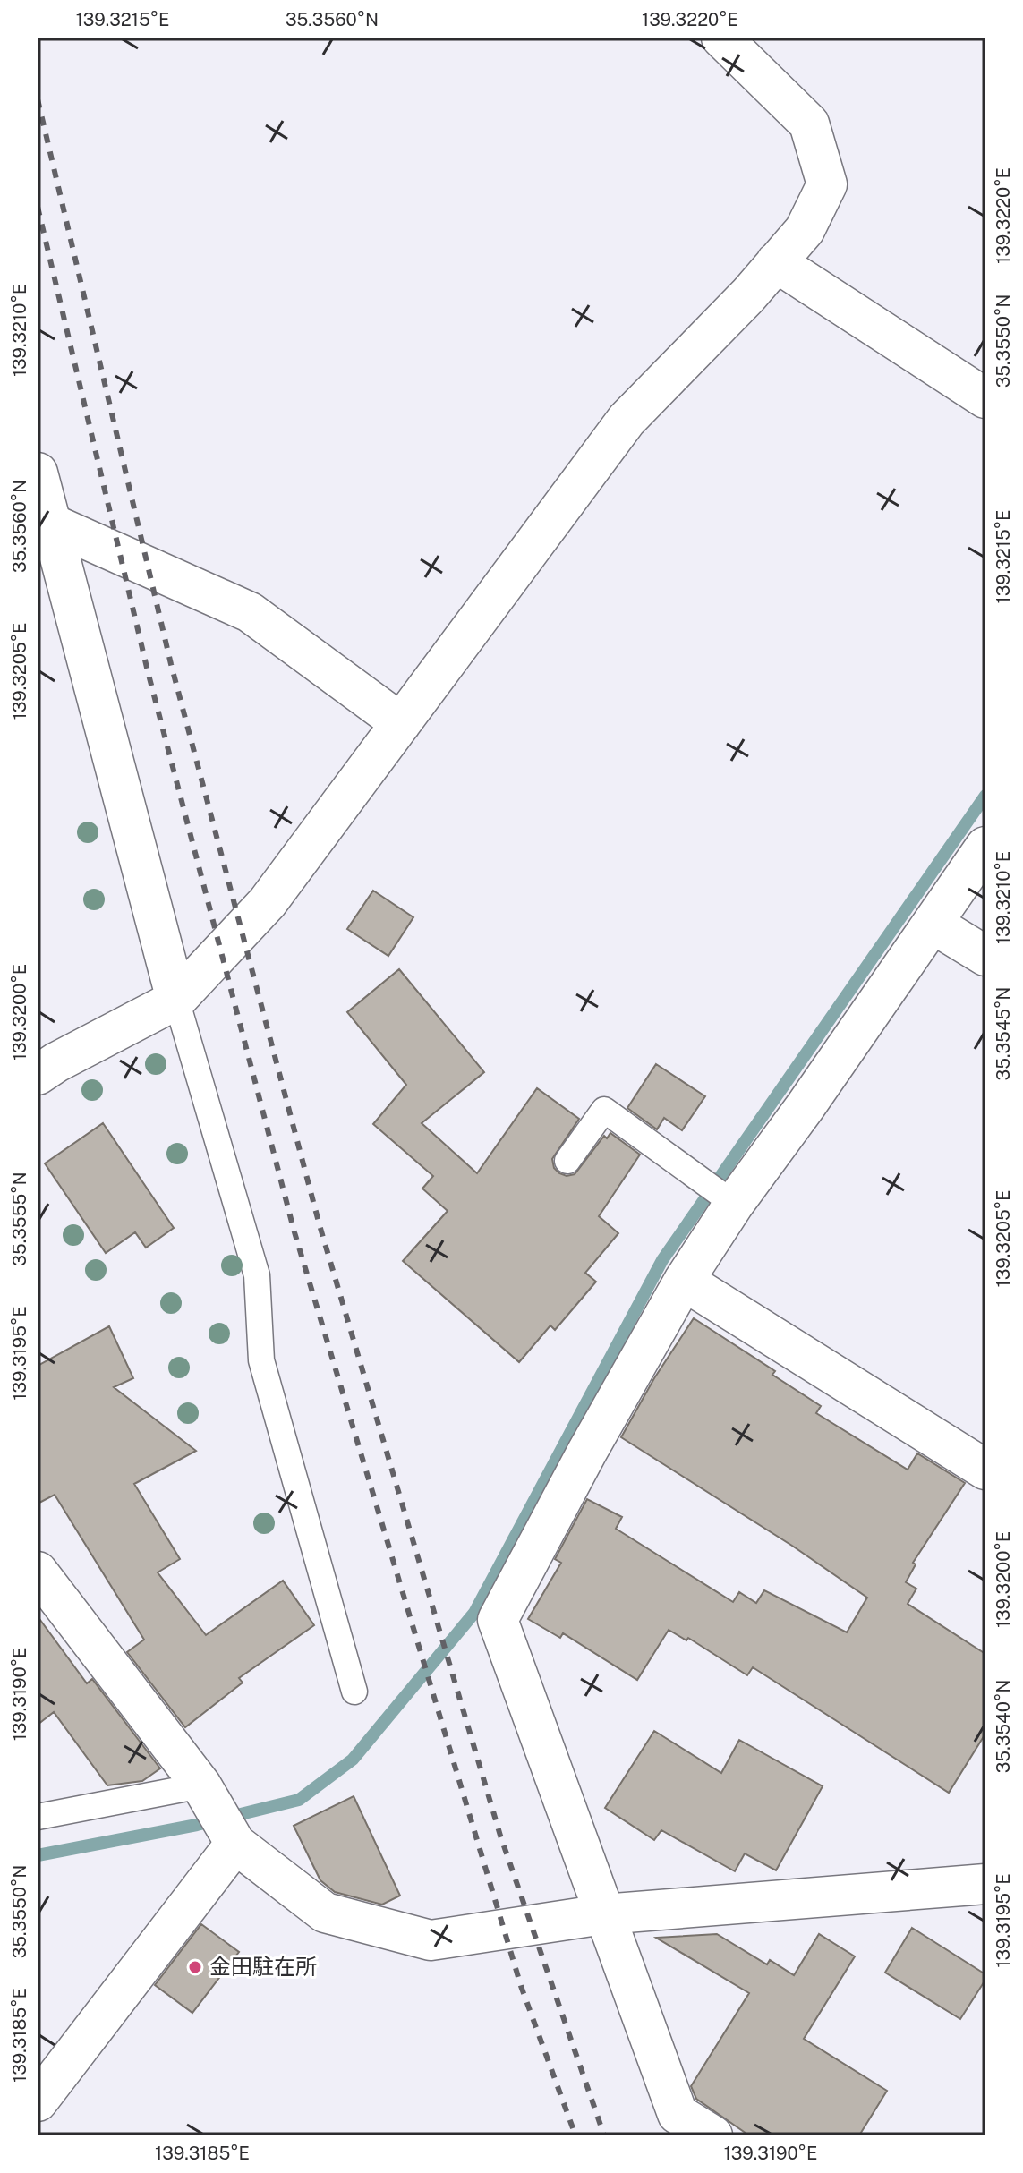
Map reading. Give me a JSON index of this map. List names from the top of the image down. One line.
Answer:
{"places":["金田駐在所"],"coordinates":["139.3215°E","35.3560°N","139.3220°E","139.3210°E","35.3550°N","139.3205°E","139.3200°E","35.3545°N","35.3555°N","139.3195°E","139.3190°E","35.3540°N","139.3185°E"]}
